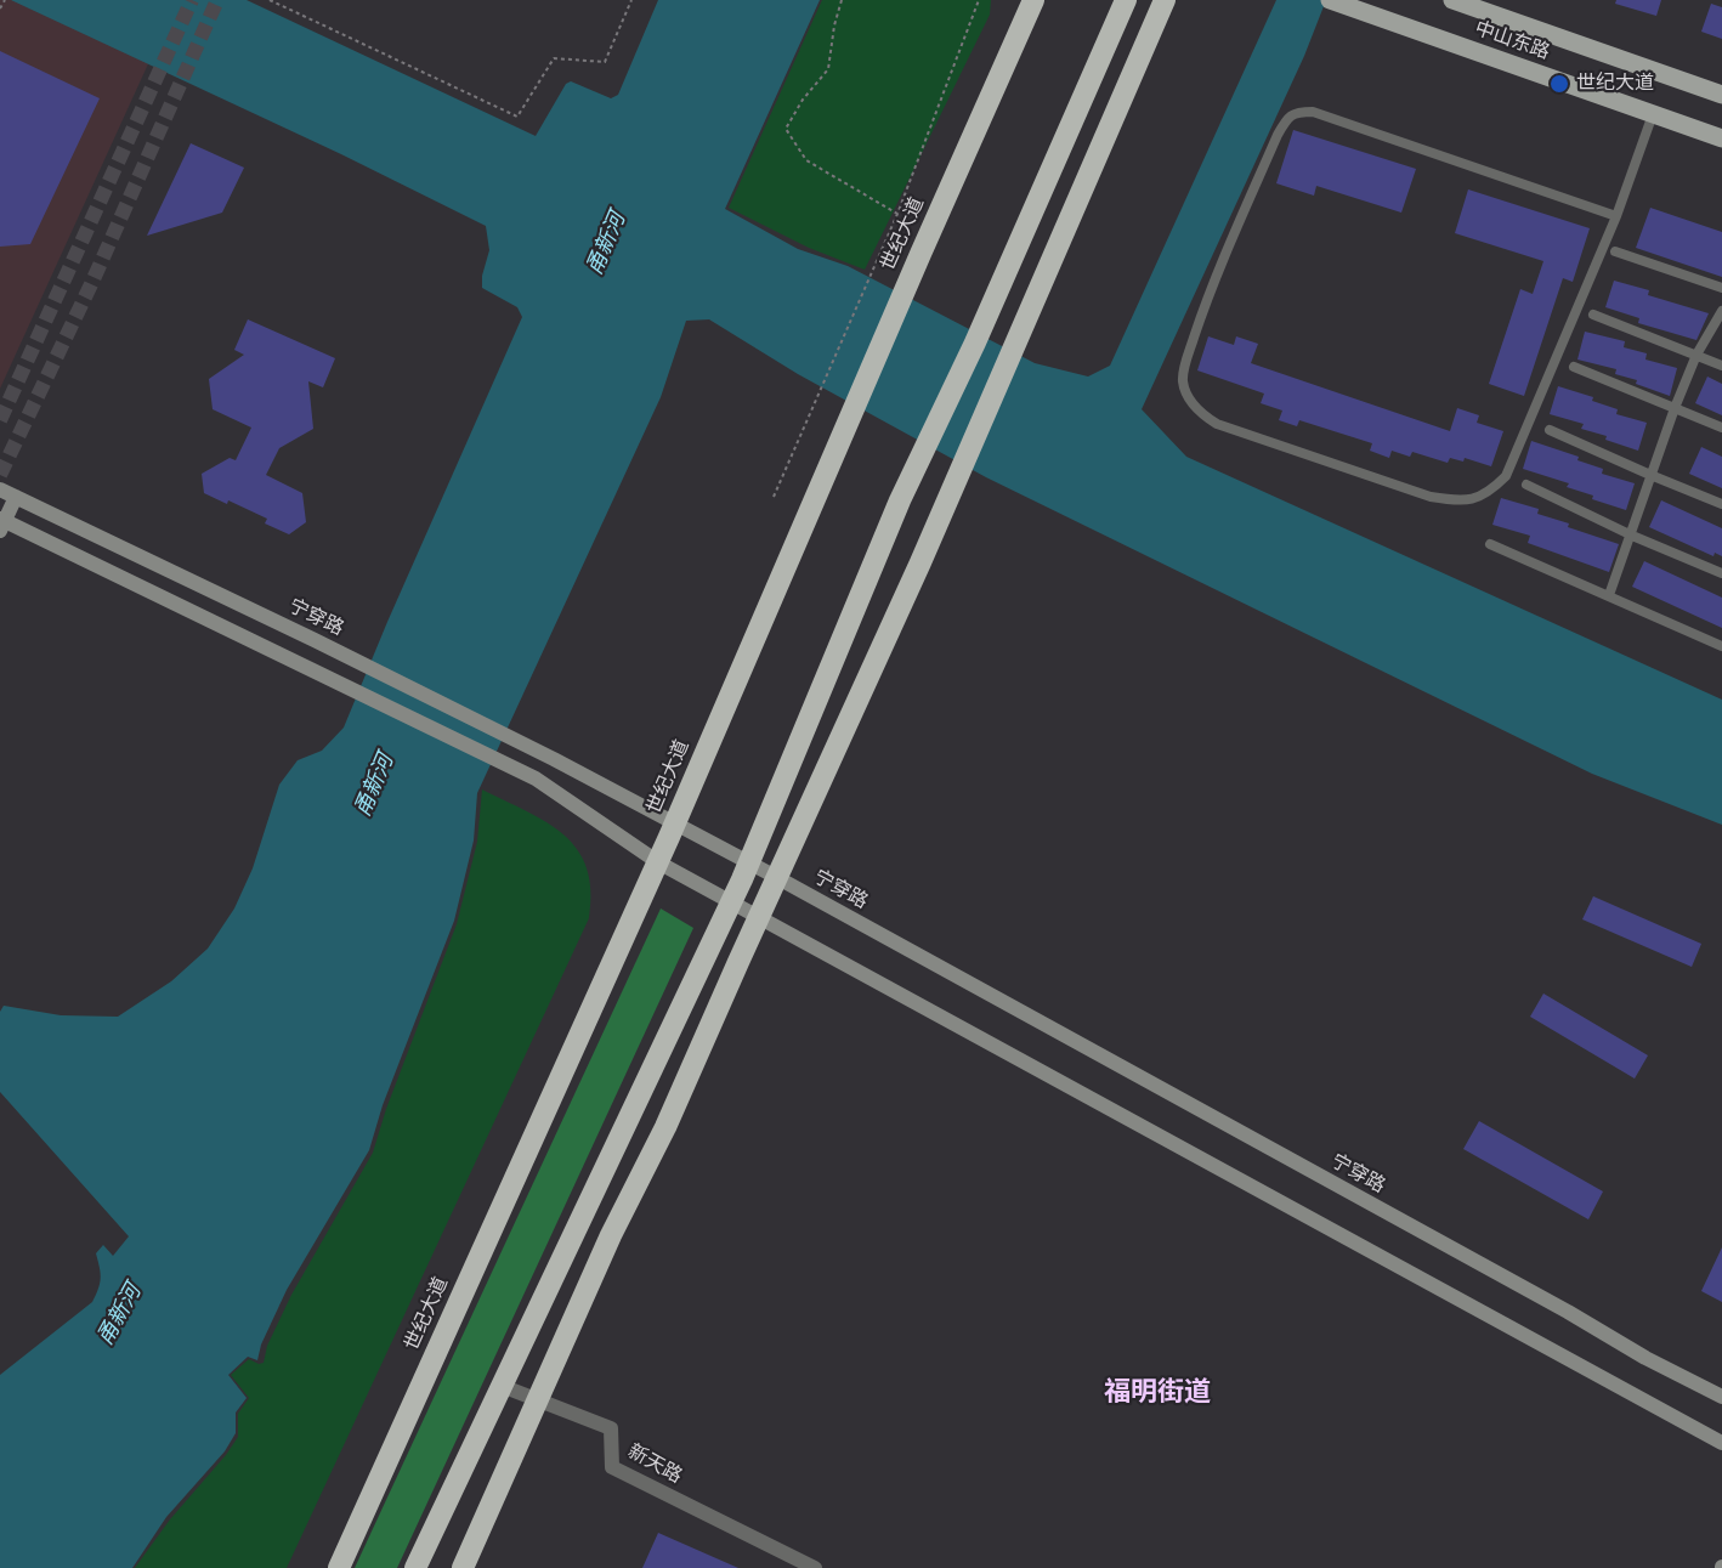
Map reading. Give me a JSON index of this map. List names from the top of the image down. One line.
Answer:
{"streets":{"highway":["世纪大道"],"main road":["中山东路","宁穿路"],"street":["新天路"]},"crossings":[["世纪大道","宁穿路"]],"districts":["福明街道"],"water":["甬新河"],"places":["世纪大道"]}
